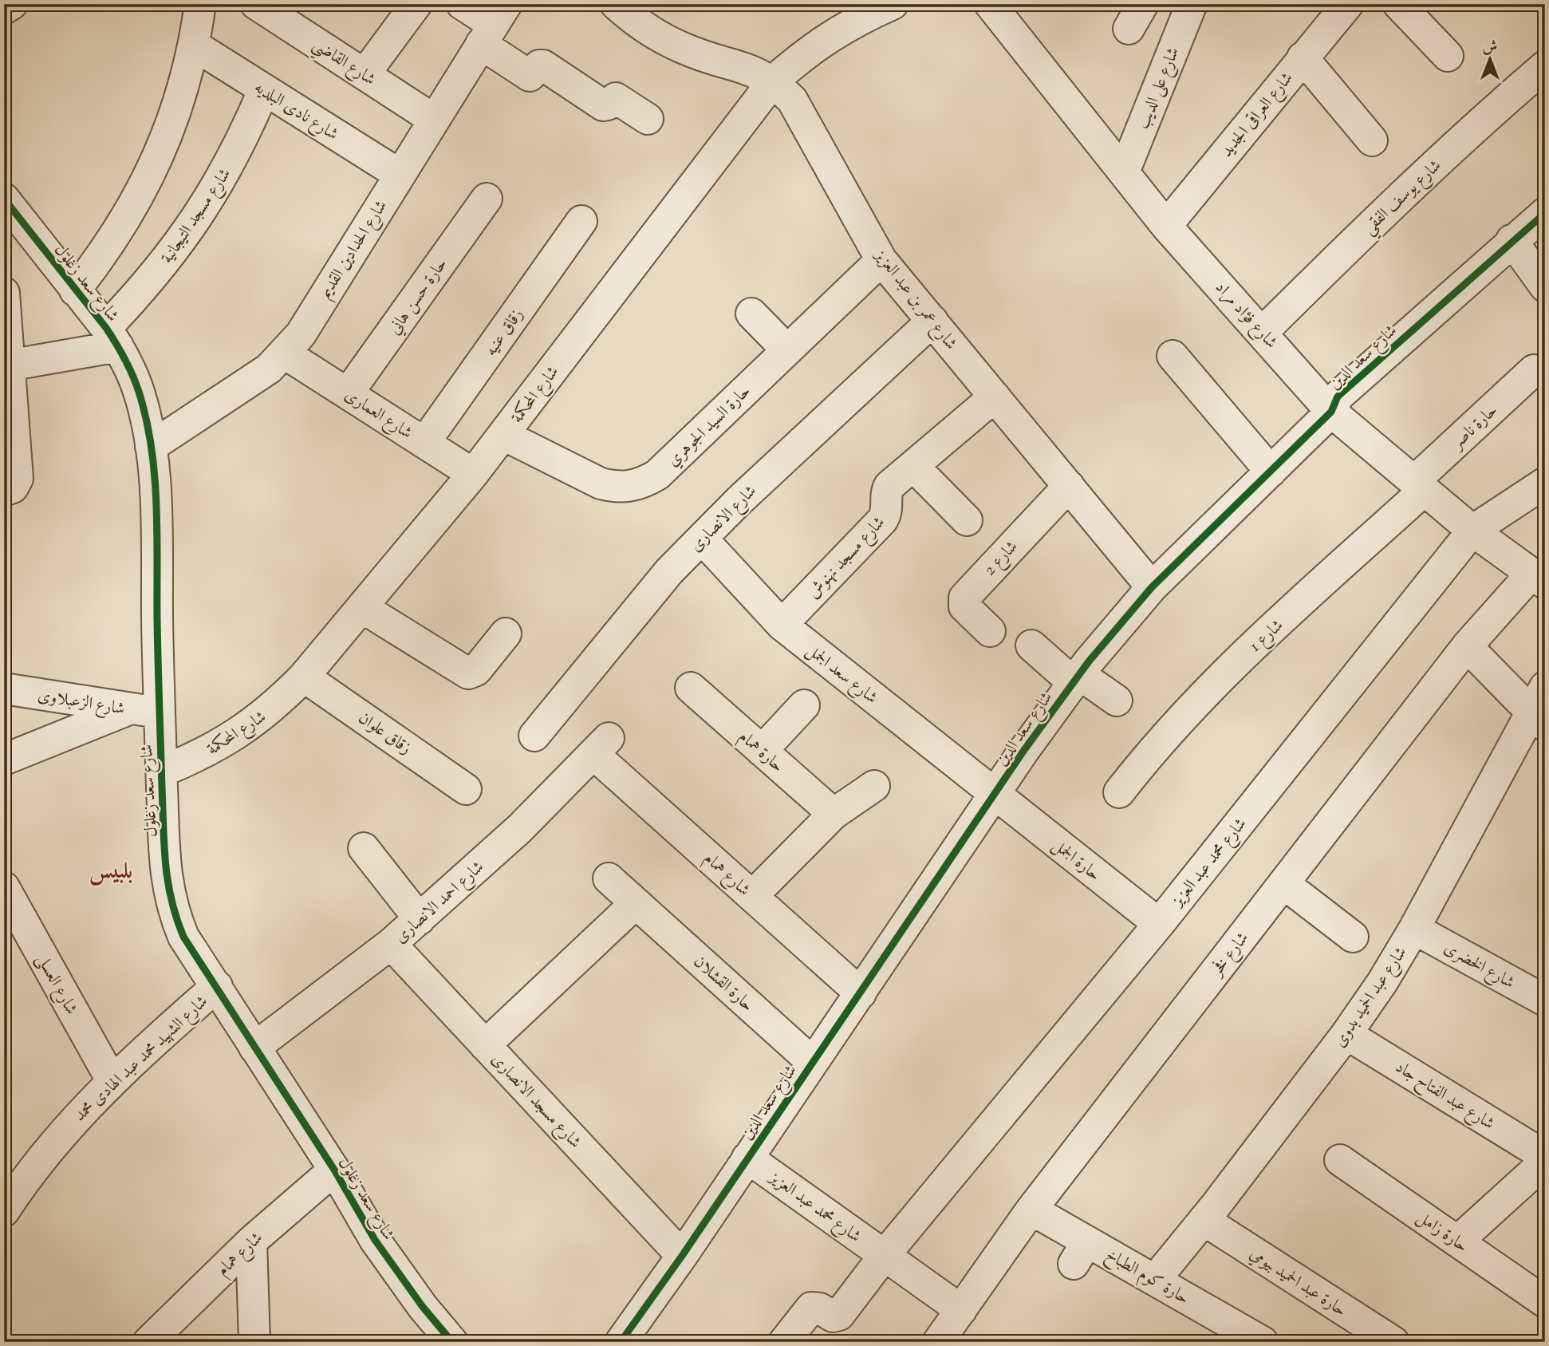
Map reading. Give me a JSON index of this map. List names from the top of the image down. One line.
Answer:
{"streets":{"street":["شارع القاضي","شارع على الديب","شارع نادى البلديه","شارع العراقى الجديد","شارع يوسف الفقي","شارع مسجد التيجانية","شارع الحدادين القديم","شارع سعد زغلول","حارة حسن هاني","شارع عمر بن عبد العزيز","شارع فؤاد مراد","زقاق عنيه","شارع سعد الدين","شارع المحكمة","شارع العمارى","حارة السيد الجوهري","حارة ناصر","شارع الانصارى","شارع مسجد نهنوش","شارع 2","شارع 1","شارع سعد الجمل","شارع الزعبلاوى","زقاق علوان","حارة همام","حارة الجمل","شارع محمد عبد العزيز","شارع همام","شارع احمد الانصارى","شارع فخر","شارع الخضرى","حارة القشلان","شارع العسلى","شارع عبد الحميد بدوى","شارع الشهيد محمد عبد الهادى محمد","شارع عبد الفتاح جاد","شارع مسجد الانصارى","حارة زامل","حارة كوم الطباخ","حارة عبد الحميد بيومي"]},"crossings":[["شارع القاضي","شارع الحدادين القديم"],["شارع على الديب","شارع فؤاد مراد"],["شارع نادى البلديه","شارع مسجد التيجانية"],["شارع نادى البلديه","شارع الحدادين القديم"],["شارع العراقى الجديد","شارع فؤاد مراد"],["شارع يوسف الفقي","شارع فؤاد مراد"],["شارع مسجد التيجانية","شارع سعد زغلول"],["شارع الحدادين القديم","شارع سعد زغلول"],["شارع الحدادين القديم","شارع العمارى"],["شارع سعد زغلول","شارع المحكمة"],["شارع سعد زغلول","شارع الزعبلاوى"],["شارع سعد زغلول","شارع همام"],["شارع سعد زغلول","شارع احمد الانصارى"],["شارع سعد زغلول","شارع الشهيد محمد عبد الهادى محمد"],["حارة حسن هاني","شارع العمارى"],["شارع عمر بن عبد العزيز","شارع سعد الدين"],["شارع عمر بن عبد العزيز","شارع المحكمة"],["شارع عمر بن عبد العزيز","حارة السيد الجوهري"],["شارع عمر بن عبد العزيز","شارع الانصارى"],["شارع عمر بن عبد العزيز","شارع مسجد نهنوش"],["شارع عمر بن عبد العزيز","شارع 2"],["شارع فؤاد مراد","شارع سعد الدين"],["شارع فؤاد مراد","حارة ناصر"],["شارع فؤاد مراد","شارع 1"],["شارع فؤاد مراد","شارع محمد عبد العزيز"],["شارع فؤاد مراد","شارع فخر"],["زقاق عنيه","شارع العمارى"],["شارع سعد الدين","شارع سعد الجمل"],["شارع سعد الدين","حارة الجمل"],["شارع سعد الدين","شارع محمد عبد العزيز"],["شارع سعد الدين","شارع همام"],["شارع سعد الدين","حارة القشلان"],["شارع سعد الدين","شارع مسجد الانصارى"],["شارع المحكمة","شارع العمارى"],["شارع المحكمة","حارة السيد الجوهري"],["شارع المحكمة","زقاق علوان"],["حارة ناصر","شارع 1"],["شارع الانصارى","شارع سعد الجمل"],["شارع مسجد نهنوش","شارع سعد الجمل"],["شارع سعد الجمل","حارة الجمل"],["حارة الجمل","شارع محمد عبد العزيز"],["شارع محمد عبد العزيز","شارع فخر"],["شارع همام","شارع احمد الانصارى"],["شارع احمد الانصارى","شارع مسجد الانصارى"],["شارع فخر","حارة كوم الطباخ"],["شارع الخضرى","شارع عبد الحميد بدوى"],["شارع العسلى","شارع الشهيد محمد عبد الهادى محمد"],["شارع عبد الحميد بدوى","شارع عبد الفتاح جاد"],["شارع عبد الحميد بدوى","حارة كوم الطباخ"],["شارع عبد الحميد بدوى","حارة عبد الحميد بيومي"]],"districts":["بلبيس"],"north":"top"}
